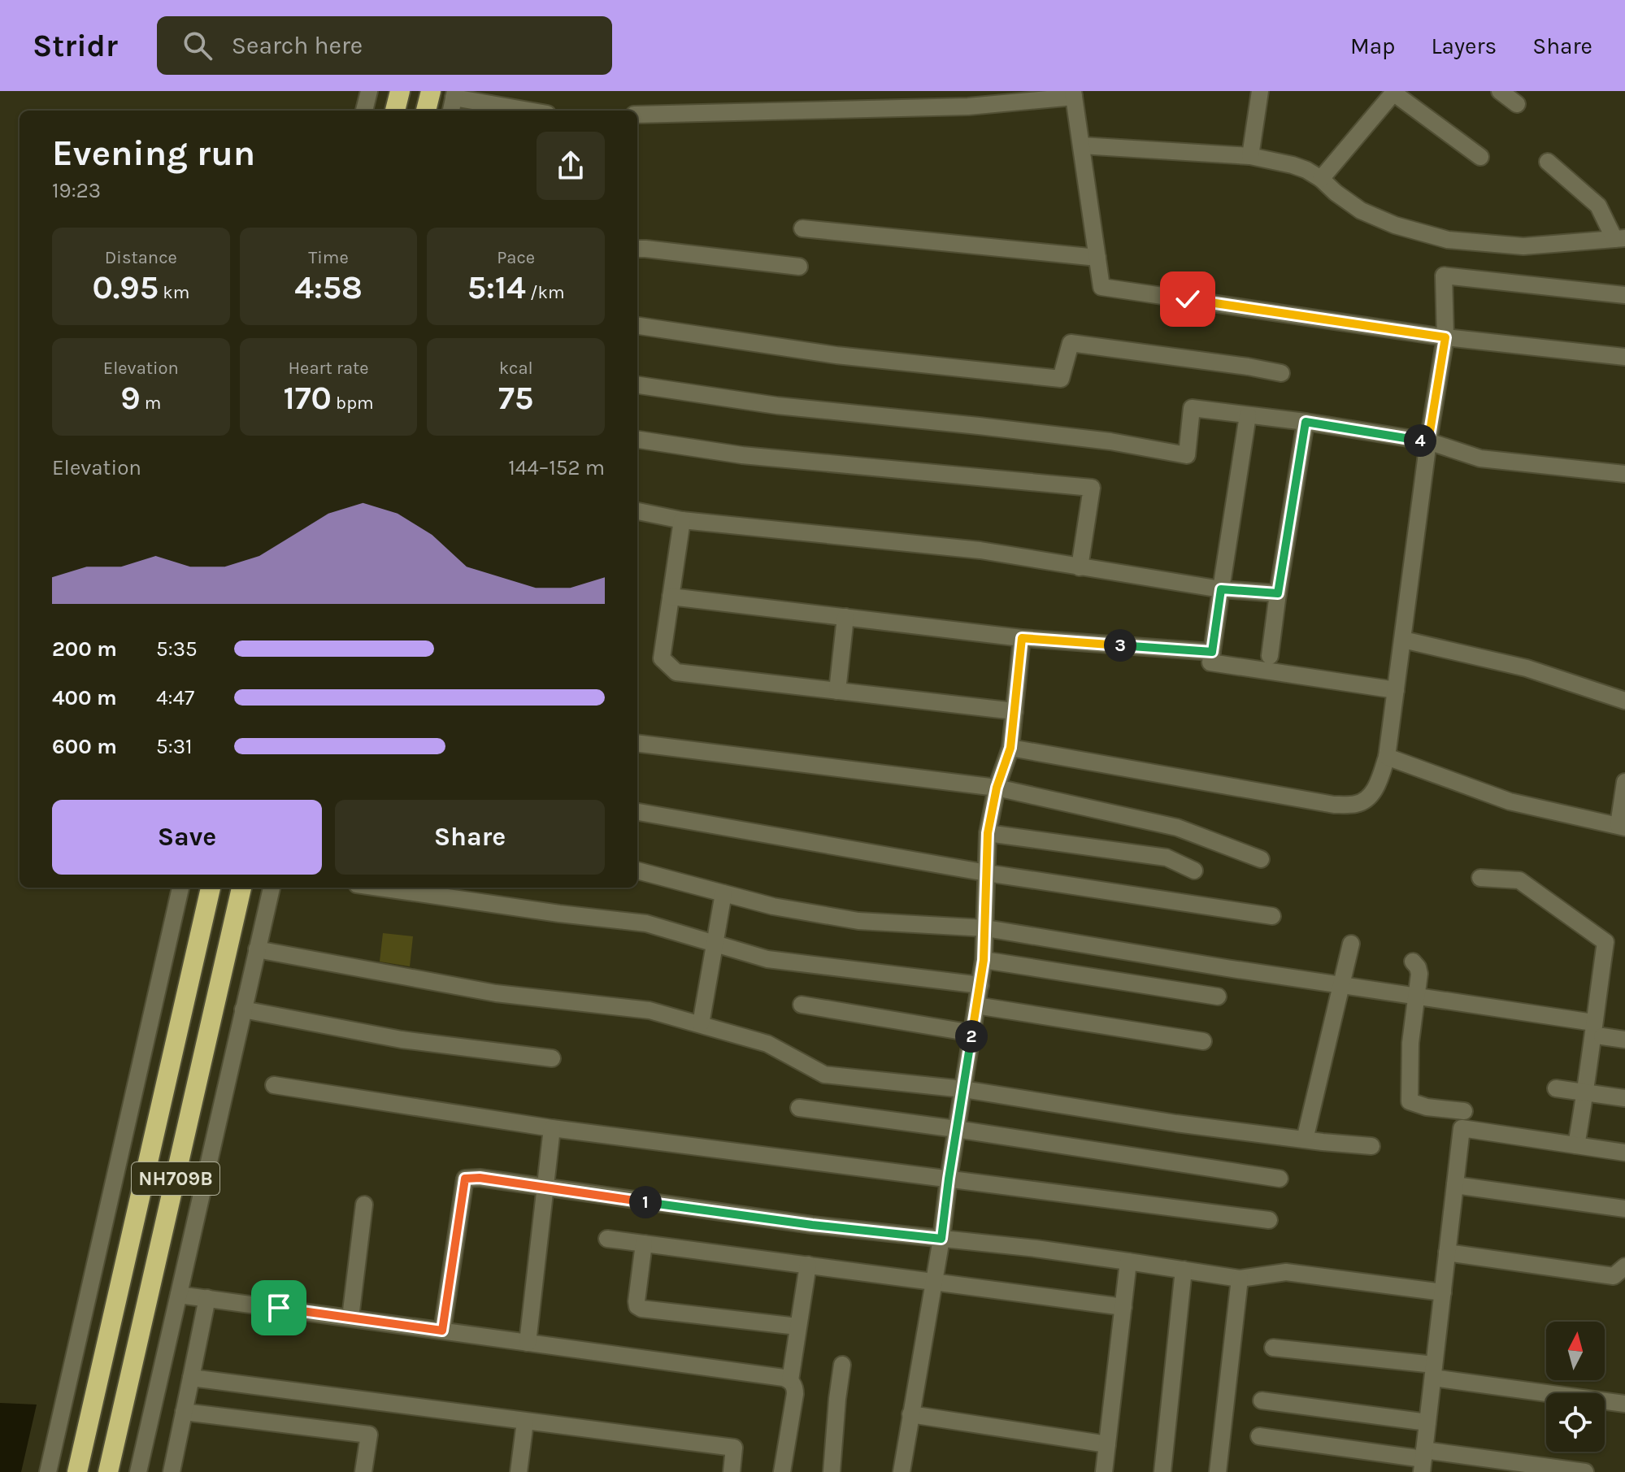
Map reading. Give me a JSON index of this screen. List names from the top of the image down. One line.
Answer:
{"streets":{"highway":["NH709B"]},"north":"top","page":{"header":"Stridr","search":"Search here","nav":["Map","Layers","Share"],"heading":["Evening run","19:23"],"stats":[["Distance","0.95 km"],["Time","4:58"],["Pace","5:14 /km"],["Elevation","9 m"],["Heart rate","170 bpm"],["kcal","75"]],"pins":["4","3","2","1"],"chart":["Elevation","144–152 m"],"list":[{"name":"200 m","note":"5:35"},{"name":"400 m","note":"4:47"},{"name":"600 m","note":"5:31"}],"buttons":["Save","Share"]}}
